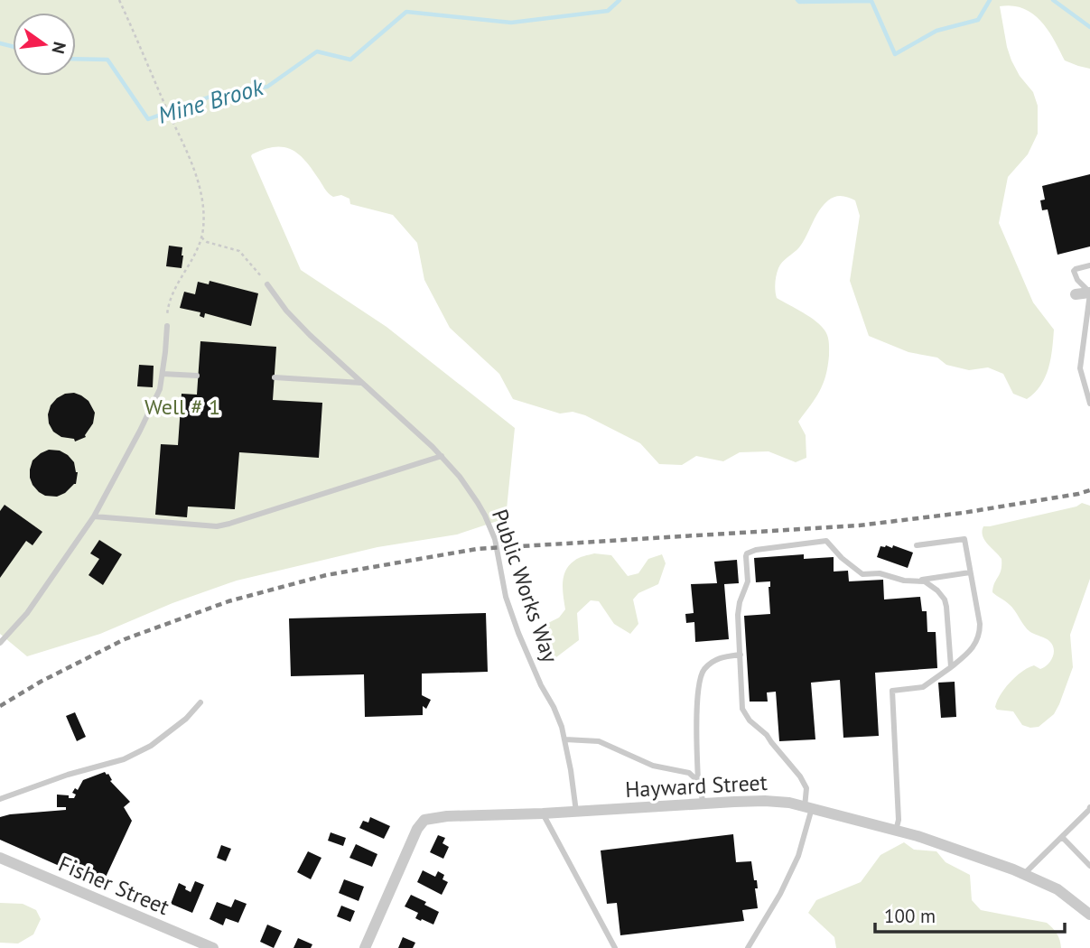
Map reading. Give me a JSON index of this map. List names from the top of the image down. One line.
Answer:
{"streets":{"street":["Hayward Street","Fisher Street"],"lane":["Public Works Way"]},"crossings":[["Public Works Way","Hayward Street"]],"water":["Mine Brook"],"parks":["Well # 1"],"scale_bar":"100 m","north":"right"}
